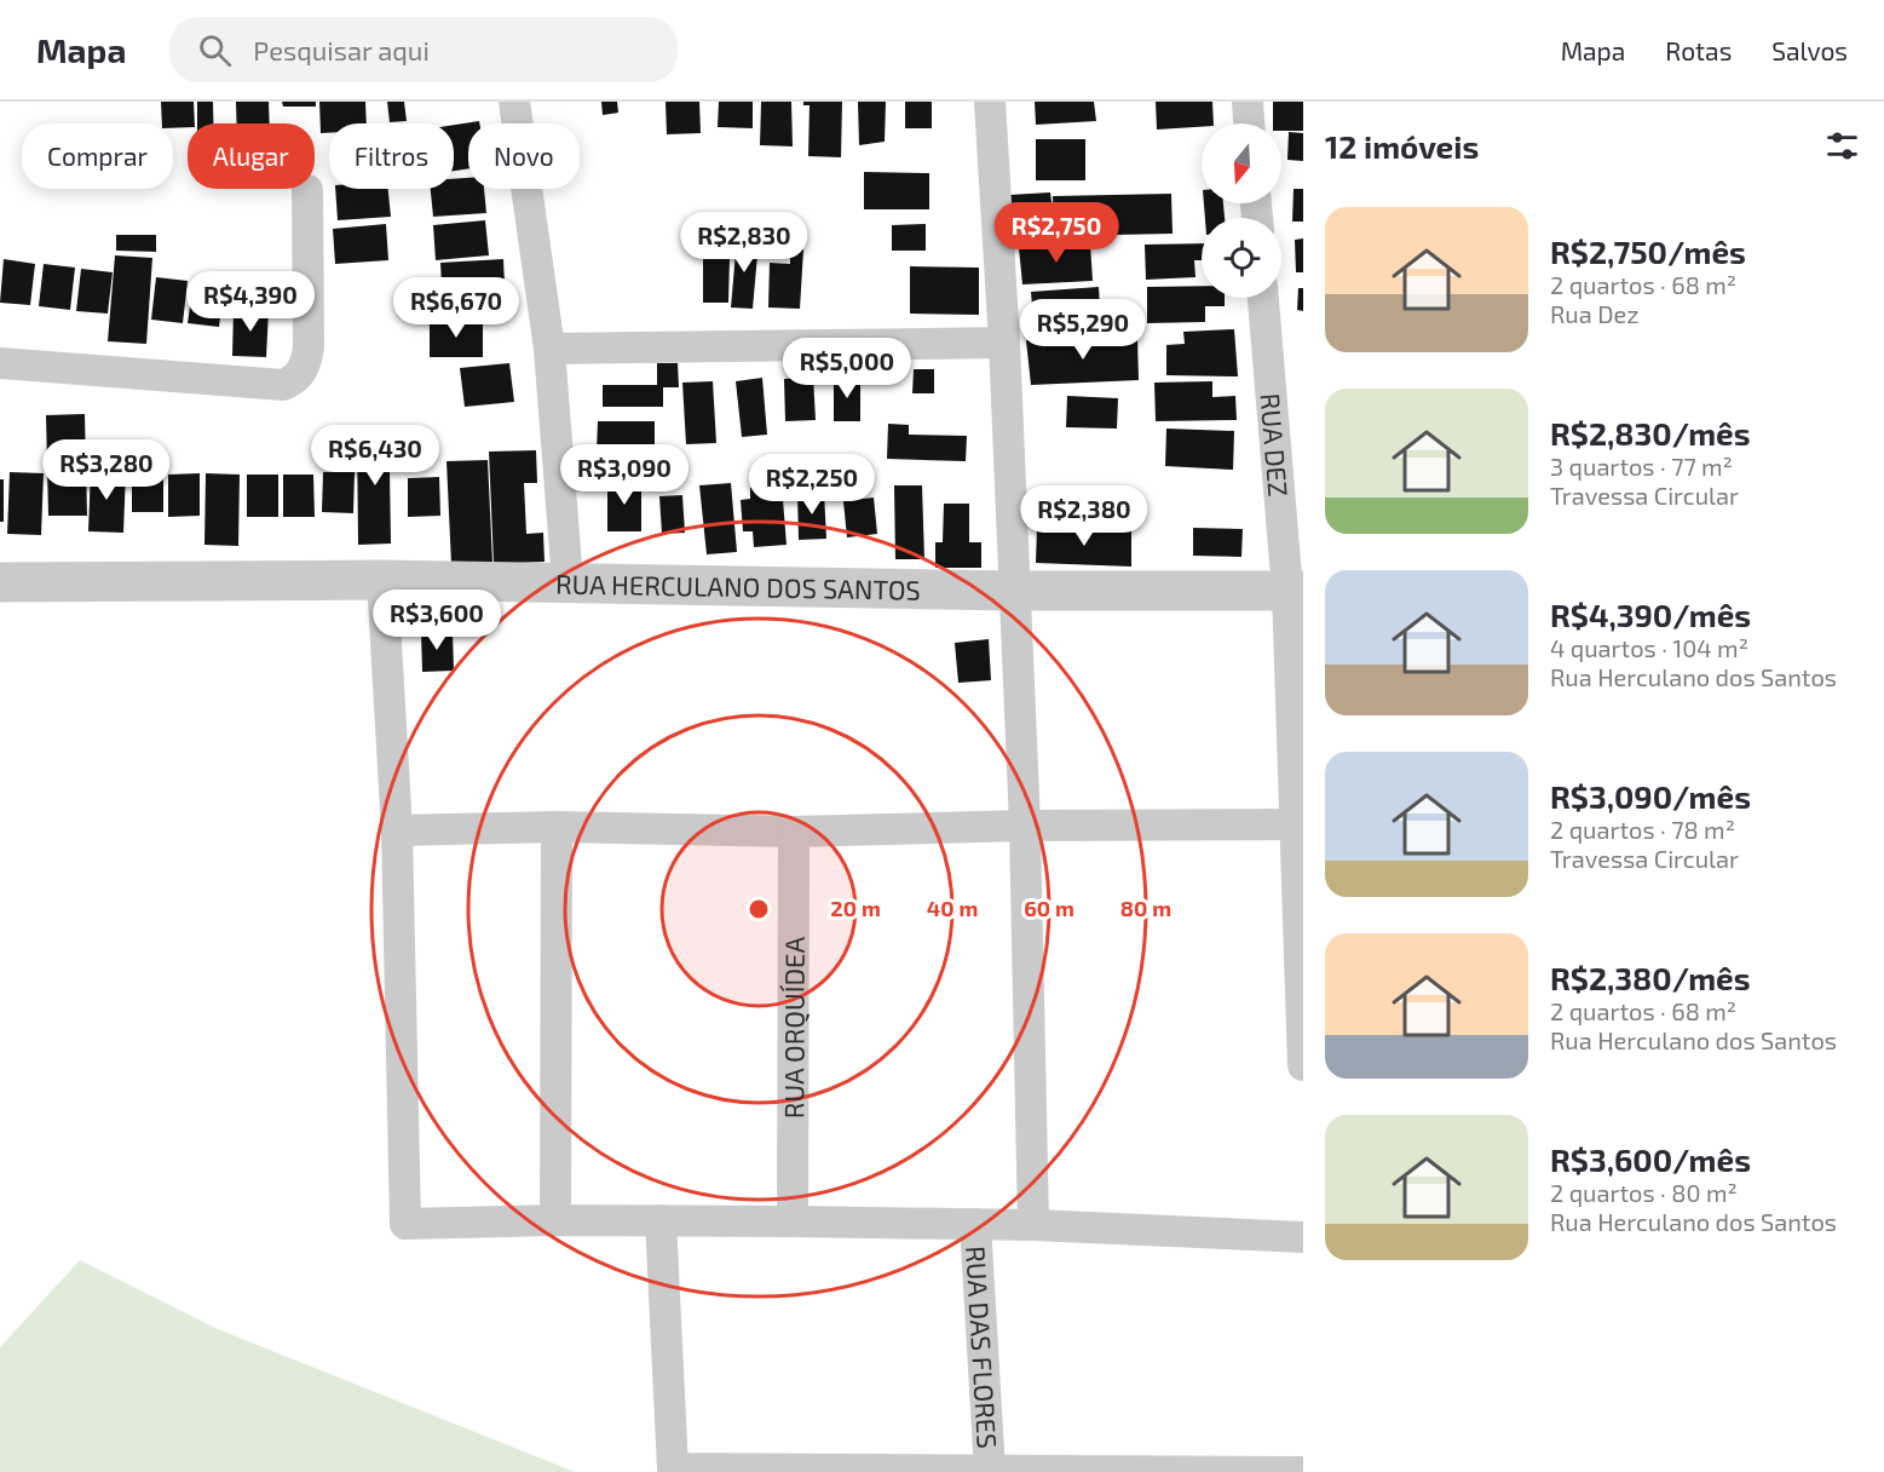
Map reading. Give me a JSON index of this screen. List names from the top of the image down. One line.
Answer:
{"streets":{"street":["RUA DEZ","RUA HERCULANO DOS SANTOS","RUA ORQUÍDEA","RUA DAS FLORES"]},"crossings":[["RUA DEZ","RUA HERCULANO DOS SANTOS"]],"north":"bottom","page":{"header":"Mapa","search":"Pesquisar aqui","nav":["Mapa","Rotas","Salvos"],"heading":"12 imóveis","chip":["Comprar","Alugar","Filtros","Novo"],"list":[{"name":"R$2,750/mês","note":"2 quartos · 68 m² · Rua Dez"},{"name":"R$2,830/mês","note":"3 quartos · 77 m² · Travessa Circular"},{"name":"R$4,390/mês","note":"4 quartos · 104 m² · Rua Herculano dos Santos"},{"name":"R$3,090/mês","note":"2 quartos · 78 m² · Travessa Circular"},{"name":"R$2,380/mês","note":"2 quartos · 68 m² · Rua Herculano dos Santos"},{"name":"R$3,600/mês","note":"2 quartos · 80 m² · Rua Herculano dos Santos"}],"price":["R$2,750","R$2,830","R$4,390","R$6,670","R$5,290","R$5,000","R$6,430","R$3,280","R$3,090","R$2,250","R$2,380","R$3,600"]},"rings":["20 m","40 m","60 m","80 m"]}
